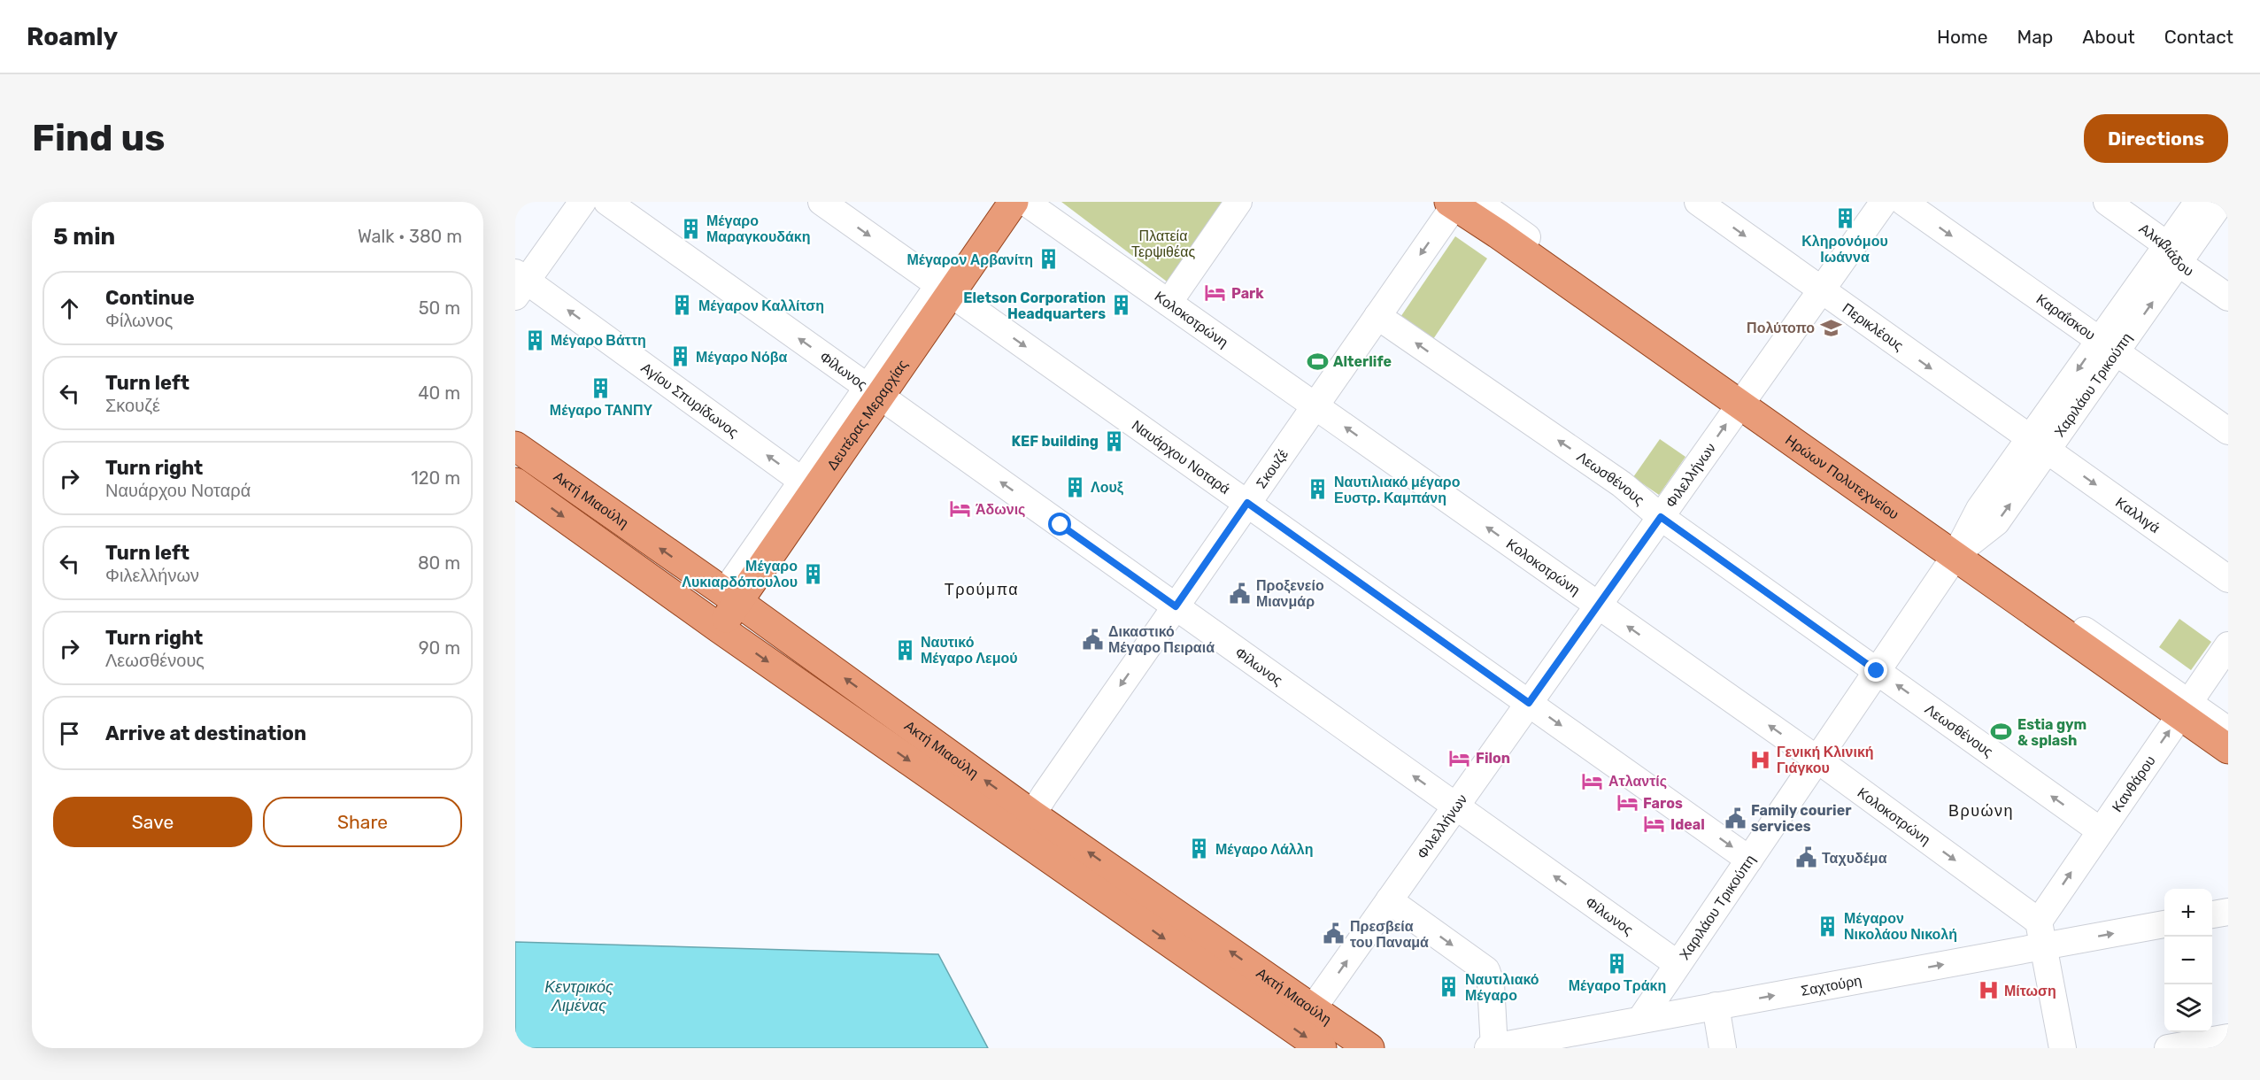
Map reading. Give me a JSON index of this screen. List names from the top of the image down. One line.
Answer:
{"streets":{"main road":["Δευτέρας Μεραρχίας","Ηρώων Πολυτεχνείου","Ακτή Μιαούλη"],"street":["Αλκιβιάδου","Καραΐσκου","Κολοκοτρώνη","Περικλέους","Φίλωνος","Χαριλάου Τρικούπη","Αγίου Σπυρίδωνος","Ναυάρχου Νοταρά","Σκουζέ","Φιλελλήνων","Λεωσθένους","Καλλιγά","Κανθάρου","Σαχτούρη"]},"crossings":[["Αλκιβιάδου","Χαριλάου Τρικούπη"],["Καραΐσκου","Χαριλάου Τρικούπη"],["Κολοκοτρώνη","Χαριλάου Τρικούπη"],["Κολοκοτρώνη","Σκουζέ"],["Κολοκοτρώνη","Φιλελλήνων"],["Κολοκοτρώνη","Κανθάρου"],["Κολοκοτρώνη","Σαχτούρη"],["Περικλέους","Χαριλάου Τρικούπη"],["Περικλέους","Φιλελλήνων"],["Περικλέους","Καλλιγά"],["Φίλωνος","Χαριλάου Τρικούπη"],["Φίλωνος","Δευτέρας Μεραρχίας"],["Φίλωνος","Σκουζέ"],["Φίλωνος","Φιλελλήνων"],["Χαριλάου Τρικούπη","Ναυάρχου Νοταρά"],["Χαριλάου Τρικούπη","Ηρώων Πολυτεχνείου"],["Χαριλάου Τρικούπη","Λεωσθένους"],["Χαριλάου Τρικούπη","Καλλιγά"],["Χαριλάου Τρικούπη","Σαχτούρη"],["Αγίου Σπυρίδωνος","Δευτέρας Μεραρχίας"],["Δευτέρας Μεραρχίας","Ναυάρχου Νοταρά"],["Δευτέρας Μεραρχίας","Ακτή Μιαούλη"],["Ναυάρχου Νοταρά","Σκουζέ"],["Ναυάρχου Νοταρά","Φιλελλήνων"],["Σκουζέ","Ηρώων Πολυτεχνείου"],["Σκουζέ","Λεωσθένους"],["Σκουζέ","Ακτή Μιαούλη"],["Φιλελλήνων","Ηρώων Πολυτεχνείου"],["Φιλελλήνων","Λεωσθένους"],["Φιλελλήνων","Ακτή Μιαούλη"],["Ηρώων Πολυτεχνείου","Κανθάρου"],["Λεωσθένους","Κανθάρου"],["Κανθάρου","Σαχτούρη"]],"one_way":["Καραΐσκου","Περικλέους","Φίλωνος","Αγίου Σπυρίδωνος","Ναυάρχου Νοταρά","Σκουζέ","Λεωσθένους","Καλλιγά","Κανθάρου","Σαχτούρη"],"districts":["Τρούμπα","Βρυώνη"],"water":["Κεντρικός Λιμένας"],"parks":["Πλατεία Τερψιθέας"],"places":{"building":["Κληρονόμου Ιωάννα","Μέγαρο Μαραγκουδάκη","Μέγαρον Αρβανίτη","Μέγαρον Καλλίτση","Eletson Corporation Headquarters","Μέγαρο Βάττη","Μέγαρο Νόβα","Μέγαρο ΤΑΝΠΥ","KEF building","Λουξ","Ναυτιλιακό μέγαρο Ευστρ. Καμπάνη","Μέγαρο Λυκιαρδόπουλου","Ναυτικό Μέγαρο Λεμού","Μέγαρο Λάλλη","Μέγαρον Νικολάου Νικολή","Μέγαρο Τράκη","Ναυτιλιακό Μέγαρο"],"hotel":["Park","Άδωνις","Filon","Ατλαντίς","Faros","Ideal"],"school or university":["Πολύτοπο"],"sports":["Alterlife","Estia gym & splash"],"public building":["Προξενείο Μιανμάρ","Δικαστικό Μέγαρο Πειραιά","Family courier services","Ταχυδέμα","Πρεσβεία του Παναμά"],"hospital":["Γενική Κλινική Γιάγκου","Μίτωση"]},"page":{"header":"Roamly","nav":["Home","Map","About","Contact"],"buttons":["Directions",["Save","Share"]],"title":"Find us","heading":["5 min","Walk · 380 m"],"list":[["Continue","Φίλωνος","50 m"],["Turn left","Σκουζέ","40 m"],["Turn right","Ναυάρχου Νοταρά","120 m"],["Turn left","Φιλελλήνων","80 m"],["Turn right","Λεωσθένους","90 m"],"Arrive at destination"],"map_buttons":["+","−"]}}
